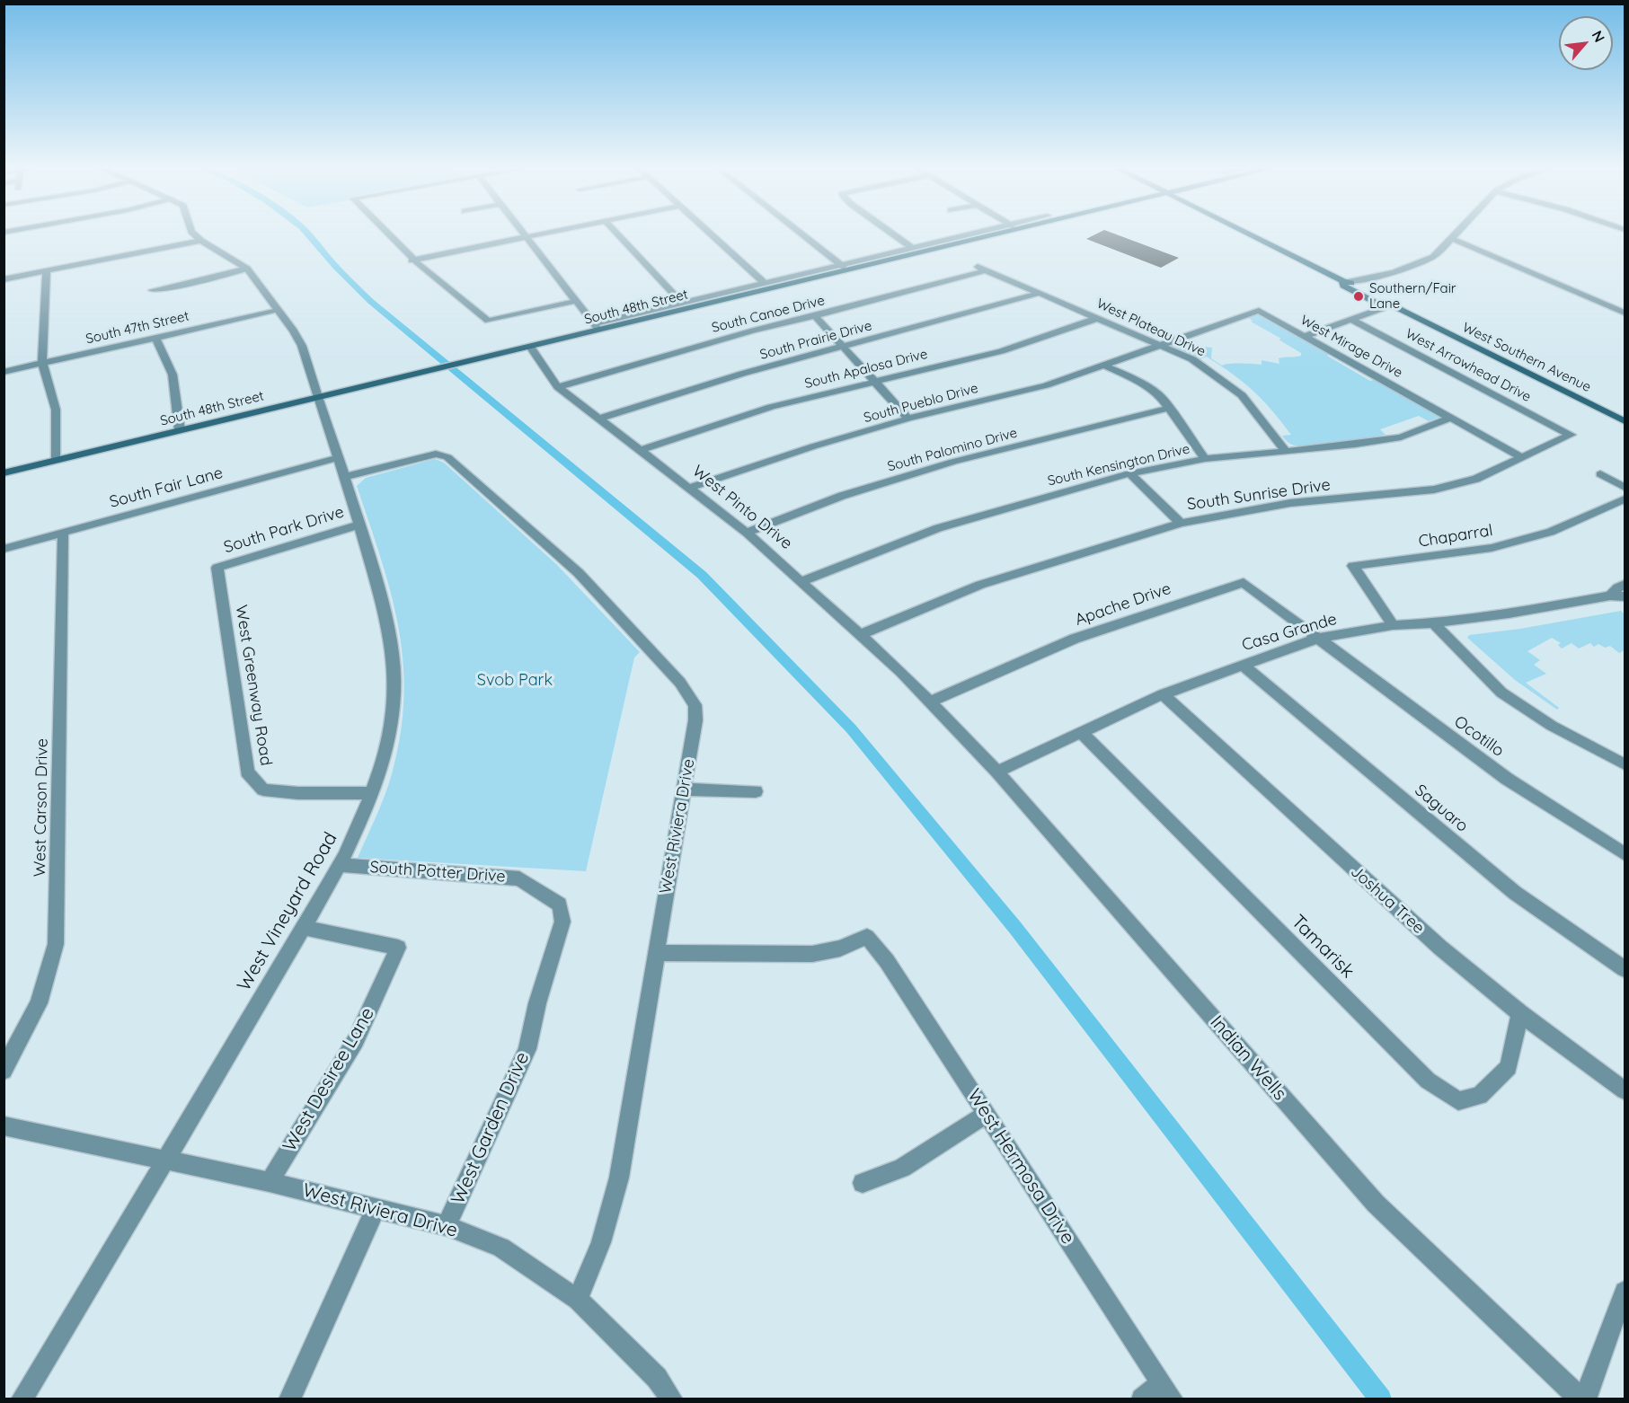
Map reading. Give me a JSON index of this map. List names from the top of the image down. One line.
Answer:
{"streets":{"main road":["South 48th Street","West Southern Avenue"],"street":["South Canoe Drive","South 47th Street","West Plateau Drive","South Prairie Drive","West Mirage Drive","West Arrowhead Drive","South Apalosa Drive","South Pueblo Drive","South Palomino Drive","South Kensington Drive","South Fair Lane","South Sunrise Drive","West Pinto Drive","South Park Drive","Chaparral","Apache Drive","Casa Grande","West Greenway Road","Ocotillo","West Carson Drive","Saguaro","West Riviera Drive","South Potter Drive","Joshua Tree","West Vineyard Road","Tamarisk","Indian Wells","West Desiree Lane","West Garden Drive","West Hermosa Drive"]},"crossings":[["South 48th Street","West Pinto Drive"],["South 48th Street","West Vineyard Road"],["South Canoe Drive","West Plateau Drive"],["South Canoe Drive","West Pinto Drive"],["South 47th Street","West Vineyard Road"],["West Plateau Drive","South Prairie Drive"],["West Plateau Drive","West Mirage Drive"],["West Plateau Drive","South Apalosa Drive"],["West Plateau Drive","South Pueblo Drive"],["West Plateau Drive","South Kensington Drive"],["South Prairie Drive","West Pinto Drive"],["West Mirage Drive","South Pueblo Drive"],["West Mirage Drive","South Kensington Drive"],["West Mirage Drive","South Sunrise Drive"],["West Arrowhead Drive","South Sunrise Drive"],["South Apalosa Drive","West Pinto Drive"],["South Pueblo Drive","West Pinto Drive"],["South Palomino Drive","West Pinto Drive"],["South Kensington Drive","West Pinto Drive"],["South Fair Lane","West Carson Drive"],["South Fair Lane","West Vineyard Road"],["South Sunrise Drive","West Pinto Drive"],["West Pinto Drive","Apache Drive"],["West Pinto Drive","Indian Wells"],["South Park Drive","West Greenway Road"],["South Park Drive","West Vineyard Road"],["Chaparral","Casa Grande"],["Apache Drive","Casa Grande"],["Apache Drive","Ocotillo"],["Apache Drive","Indian Wells"],["Casa Grande","Ocotillo"],["Casa Grande","Saguaro"],["Casa Grande","Joshua Tree"],["Casa Grande","Tamarisk"],["Casa Grande","Indian Wells"],["West Greenway Road","West Vineyard Road"],["West Riviera Drive","West Vineyard Road"],["West Riviera Drive","West Desiree Lane"],["West Riviera Drive","West Garden Drive"],["West Riviera Drive","West Hermosa Drive"],["South Potter Drive","West Vineyard Road"],["South Potter Drive","West Garden Drive"],["Joshua Tree","Tamarisk"],["West Vineyard Road","West Desiree Lane"]],"parks":["Svob Park"],"places":["Southern/Fair Lane"],"north":"top right"}
